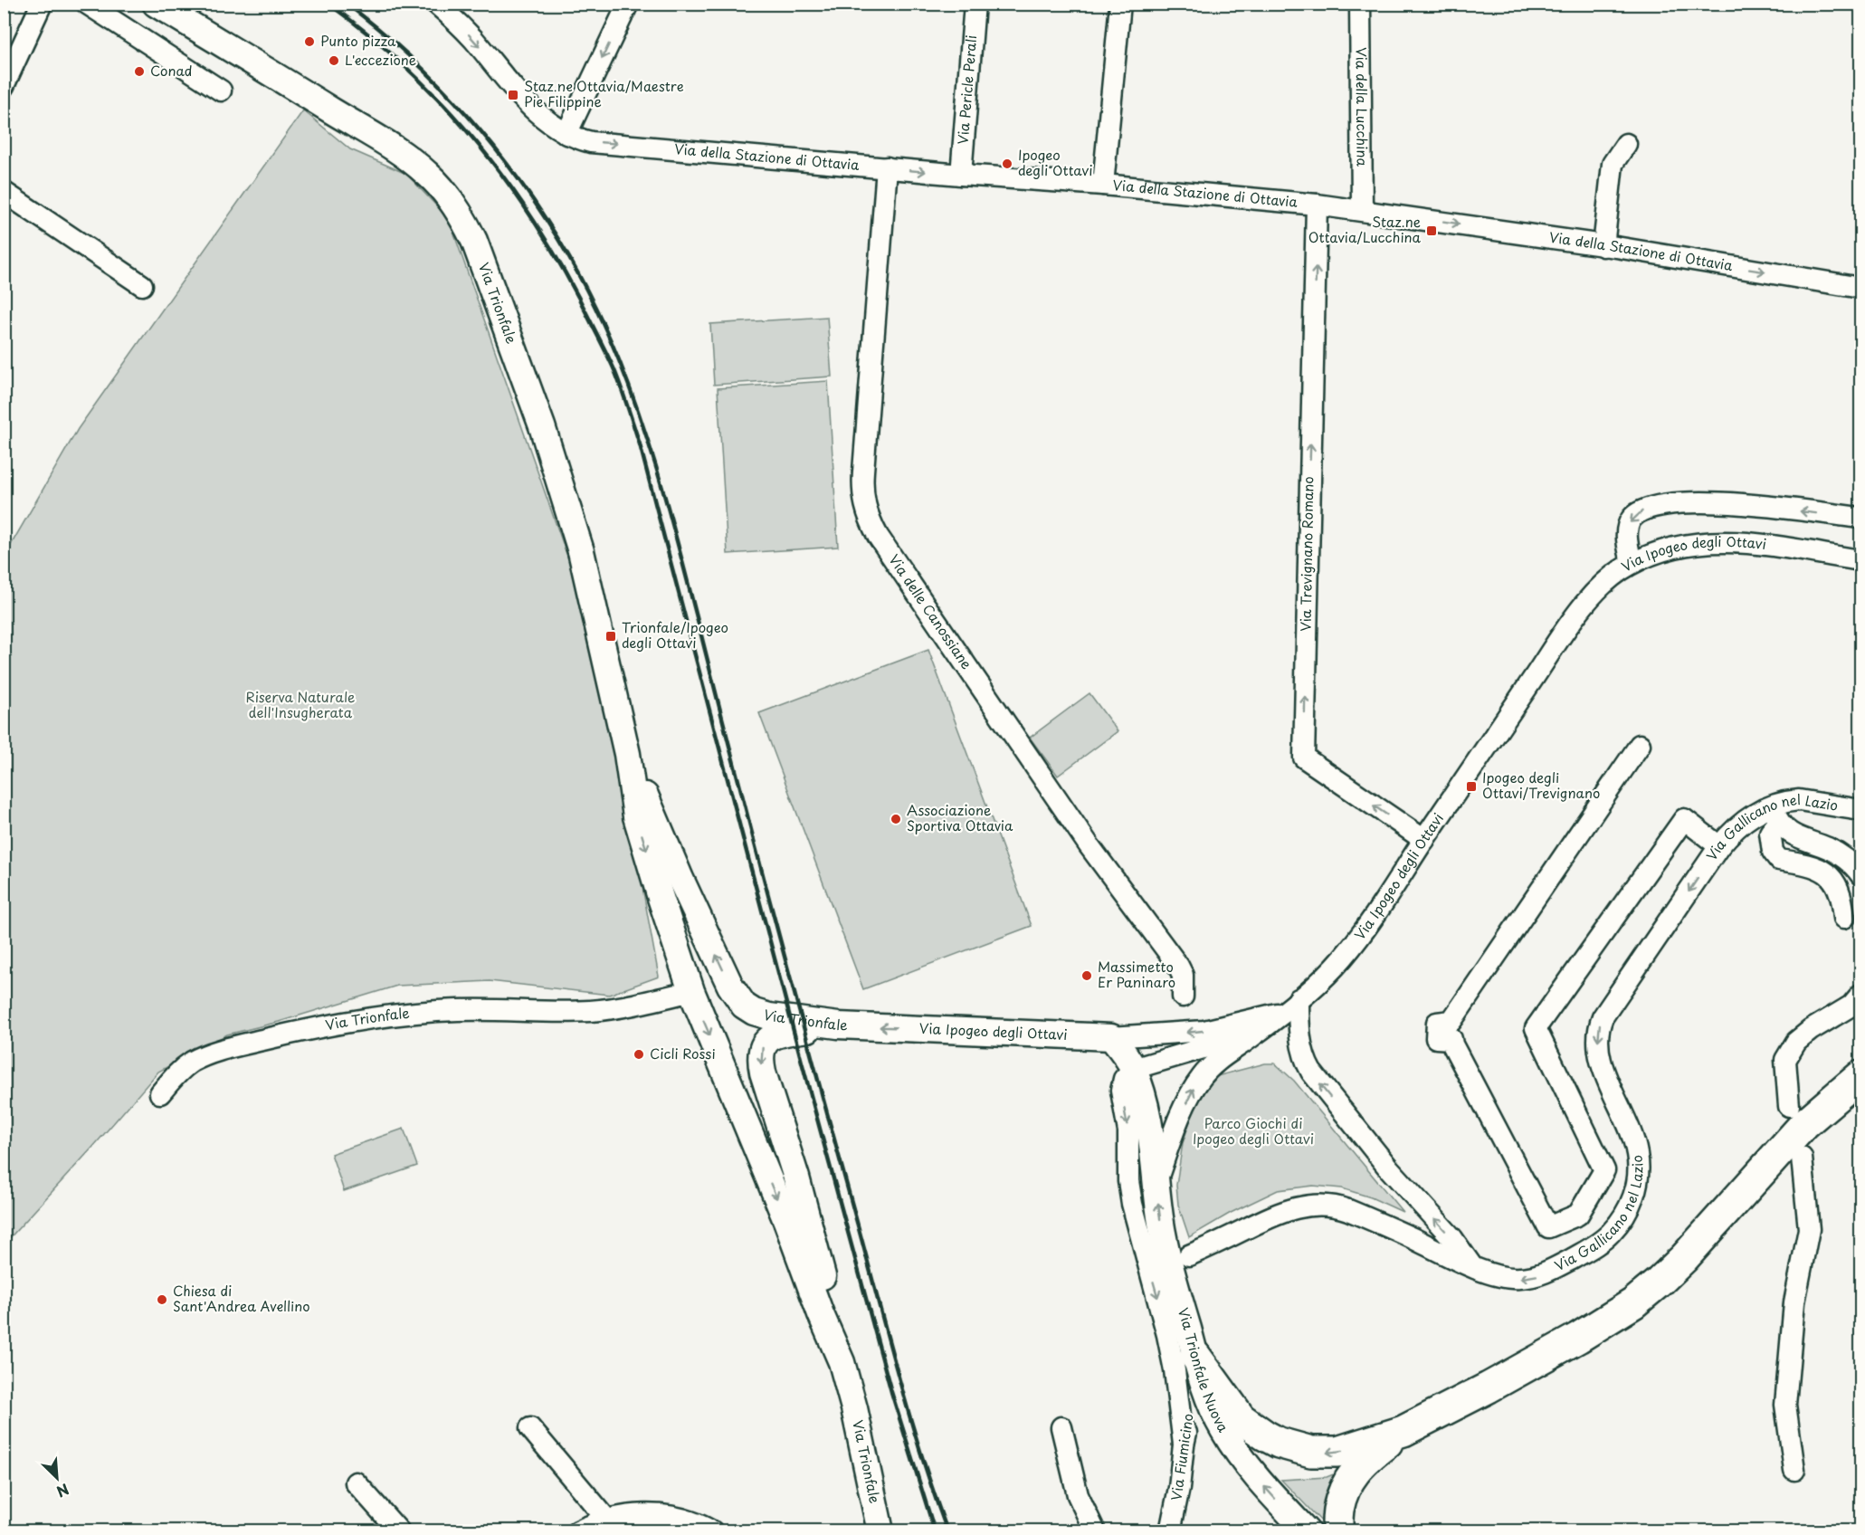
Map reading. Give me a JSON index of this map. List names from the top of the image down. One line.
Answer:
{"streets":{"main road":["Via Trionfale","Via Ipogeo degli Ottavi","Via Trionfale Nuova"],"street":["Via Pericle Perali","Via della Lucchina","Via della Stazione di Ottavia","Via Trevignano Romano","Via delle Canossiane","Via Gallicano nel Lazio","Via Fiumicino"]},"crossings":[["Via Pericle Perali","Via della Stazione di Ottavia"],["Via della Lucchina","Via della Stazione di Ottavia"],["Via della Stazione di Ottavia","Via Trevignano Romano"],["Via della Stazione di Ottavia","Via delle Canossiane"],["Via Trionfale","Via Ipogeo degli Ottavi"],["Via Trevignano Romano","Via Ipogeo degli Ottavi"],["Via Ipogeo degli Ottavi","Via Trionfale Nuova"],["Via Trionfale Nuova","Via Fiumicino"]],"one_way":["Via della Stazione di Ottavia","Via Trevignano Romano","Via Gallicano nel Lazio"],"parks":["Riserva Naturale dell'Insugherata","Parco Giochi di Ipogeo degli Ottavi"],"places":{"other":["Punto pizza","L'eccezione","Conad","Ipogeo degli Ottavi","Associazione Sportiva Ottavia","Massimetto Er Paninaro","Cicli Rossi","Chiesa di Sant'Andrea Avellino"],"transit":["Staz.ne Ottavia/Maestre Pie Filippine","Staz.ne Ottavia/Lucchina","Trionfale/Ipogeo degli Ottavi","Ipogeo degli Ottavi/Trevignano"]},"north":"bottom right"}
